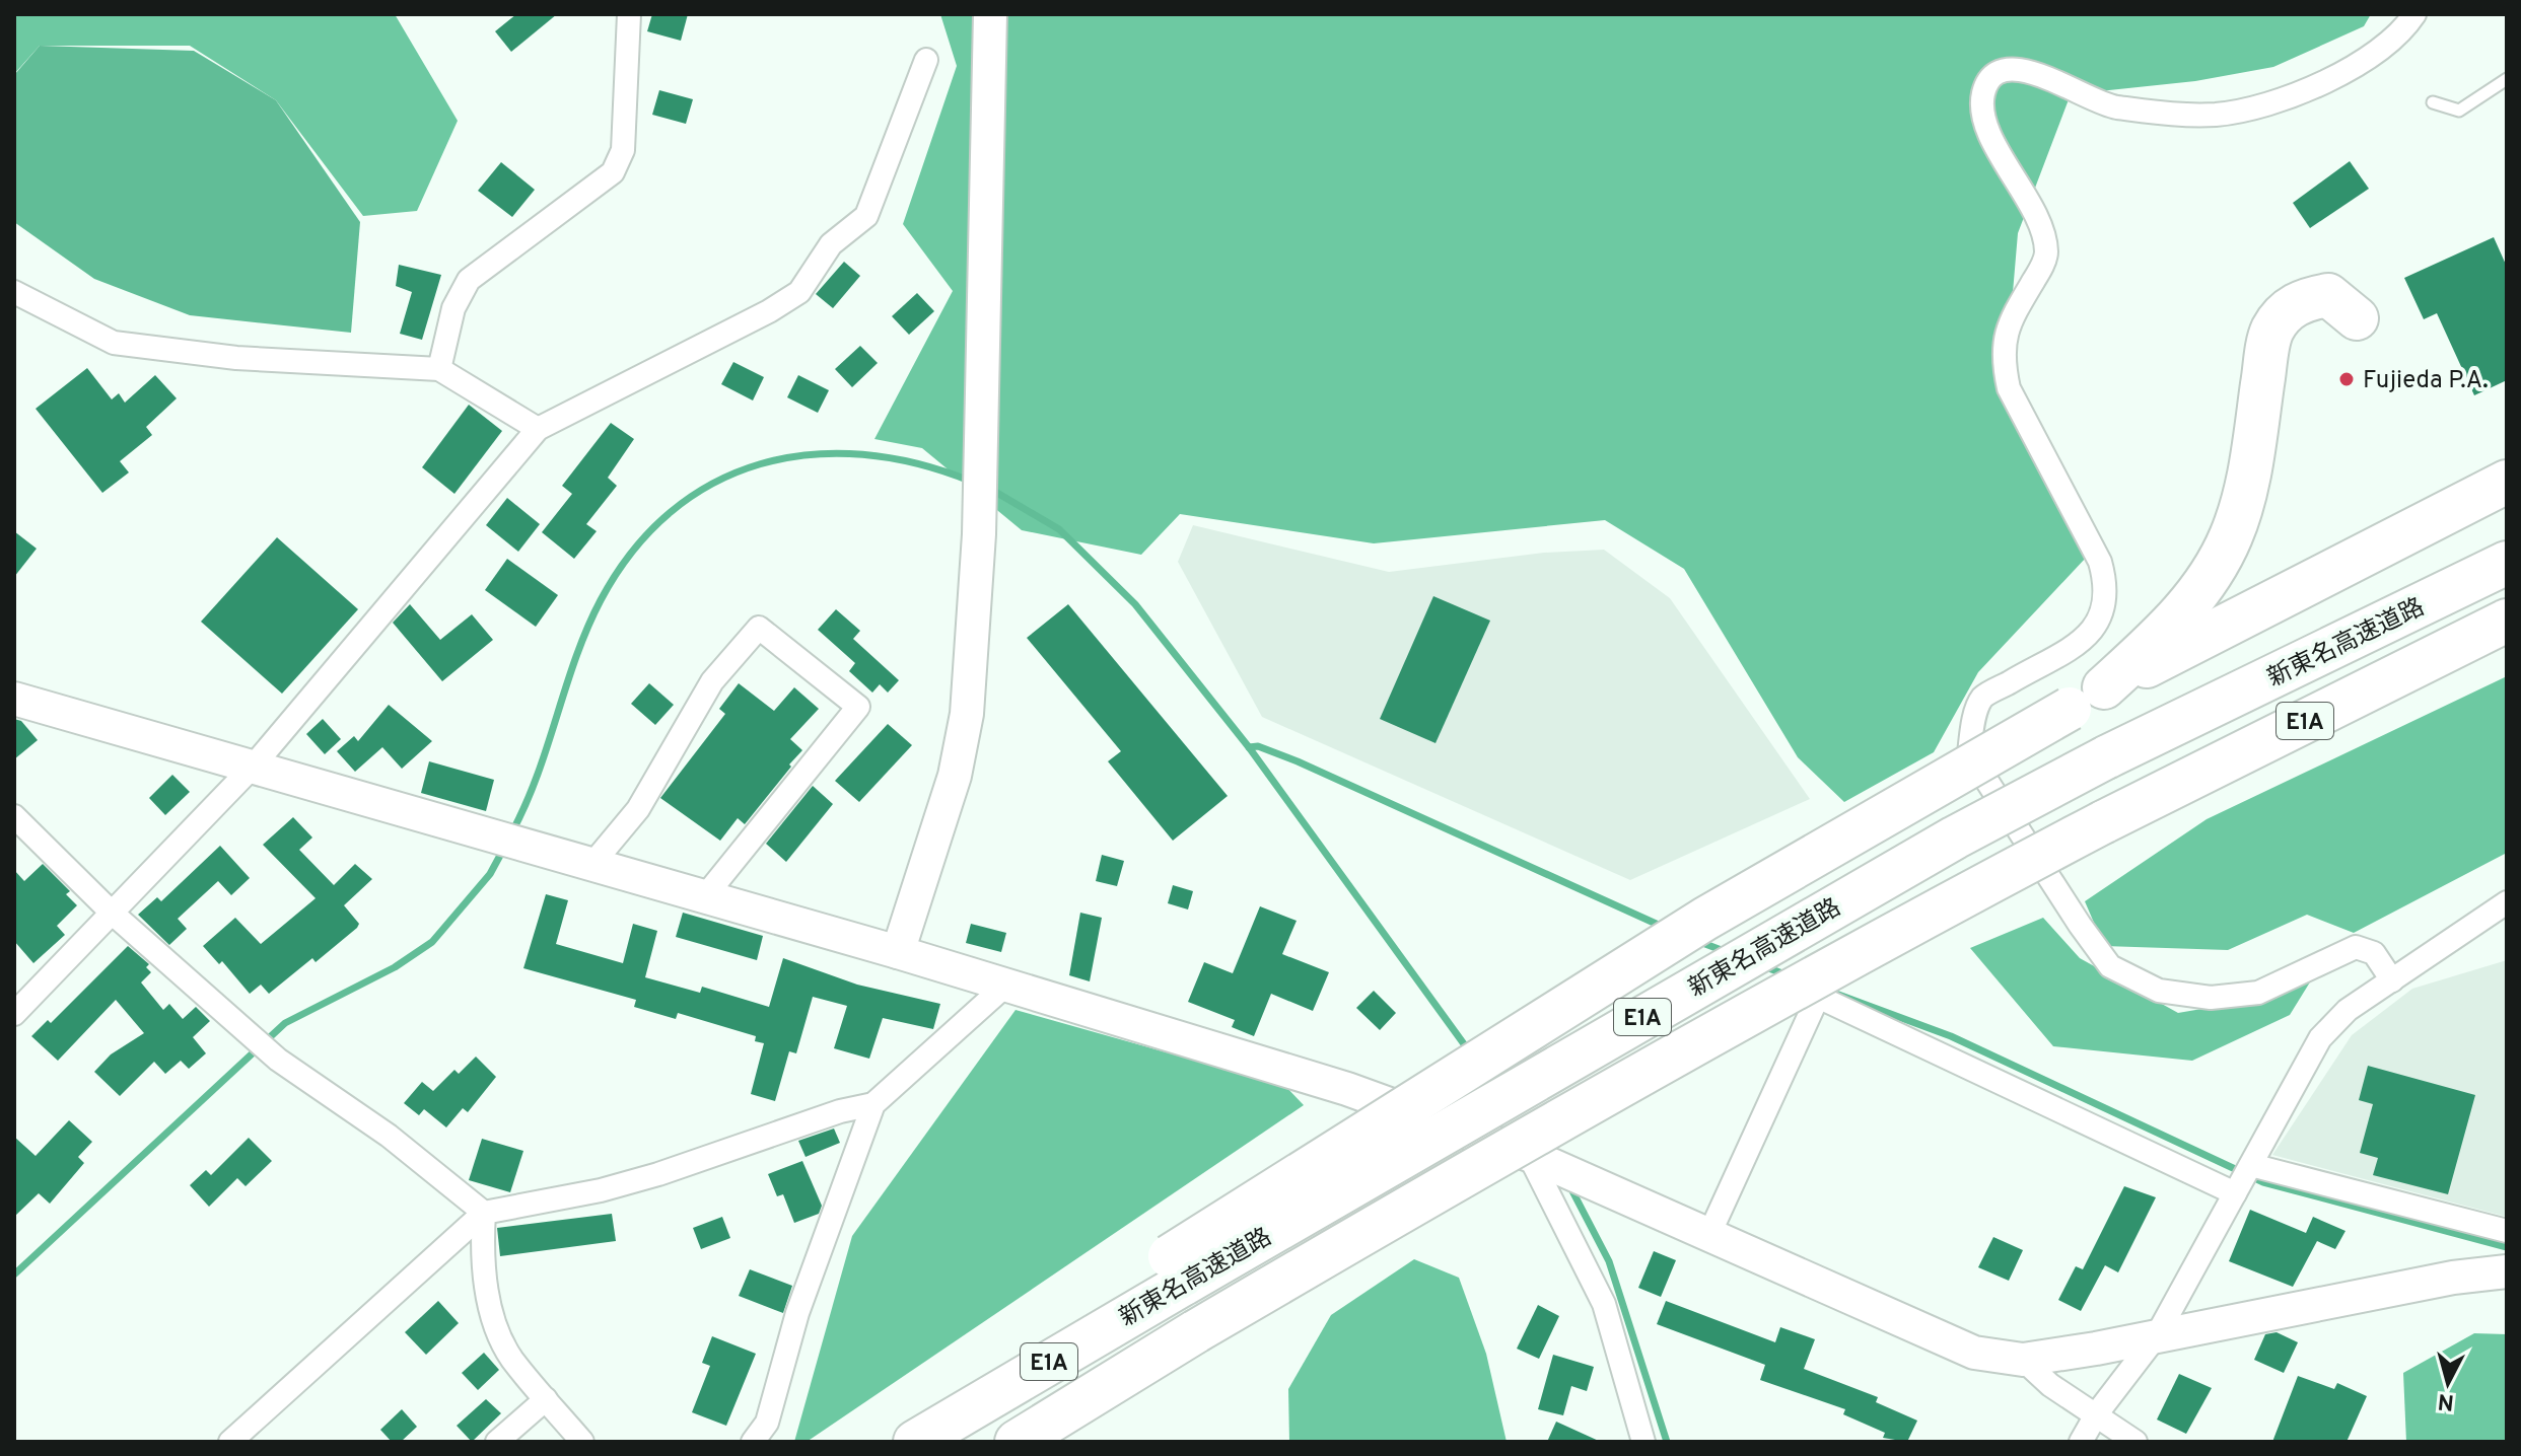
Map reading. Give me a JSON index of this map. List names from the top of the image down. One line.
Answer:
{"streets":{"highway":["新東名高速道路","E1A"]},"places":["Fujieda P.A."],"north":"bottom"}
